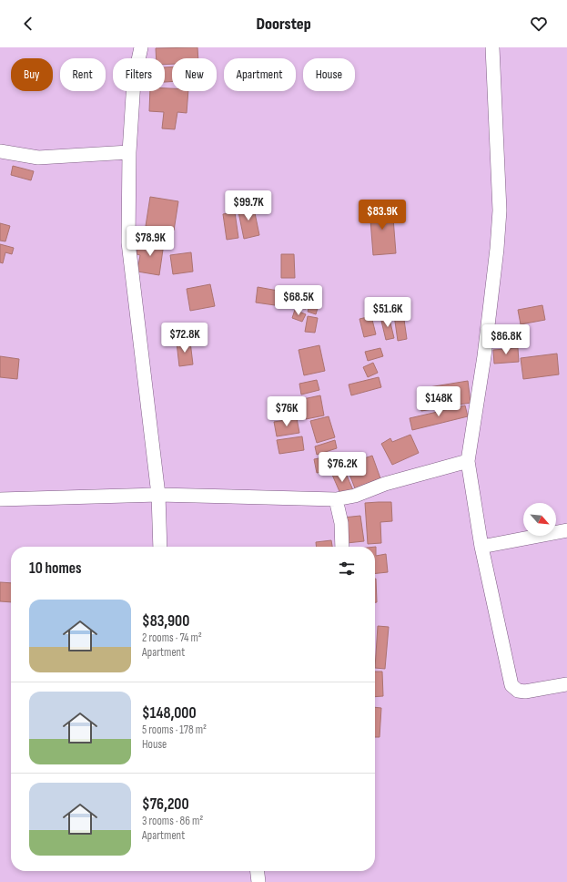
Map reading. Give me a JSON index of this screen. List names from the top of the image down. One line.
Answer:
{"north":"bottom right","page":{"header":"Doorstep","chip":["Buy","Rent","Filters","New","Apartment","House"],"price":["$99.7K","$83.9K","$78.9K","$68.5K","$51.6K","$72.8K","$86.8K","$148K","$76K","$76.2K"],"heading":"10 homes","list":[{"name":"$83,900","note":"2 rooms · 74 m² · Apartment"},{"name":"$148,000","note":"5 rooms · 178 m² · House"},{"name":"$76,200","note":"3 rooms · 86 m² · Apartment"}]}}
